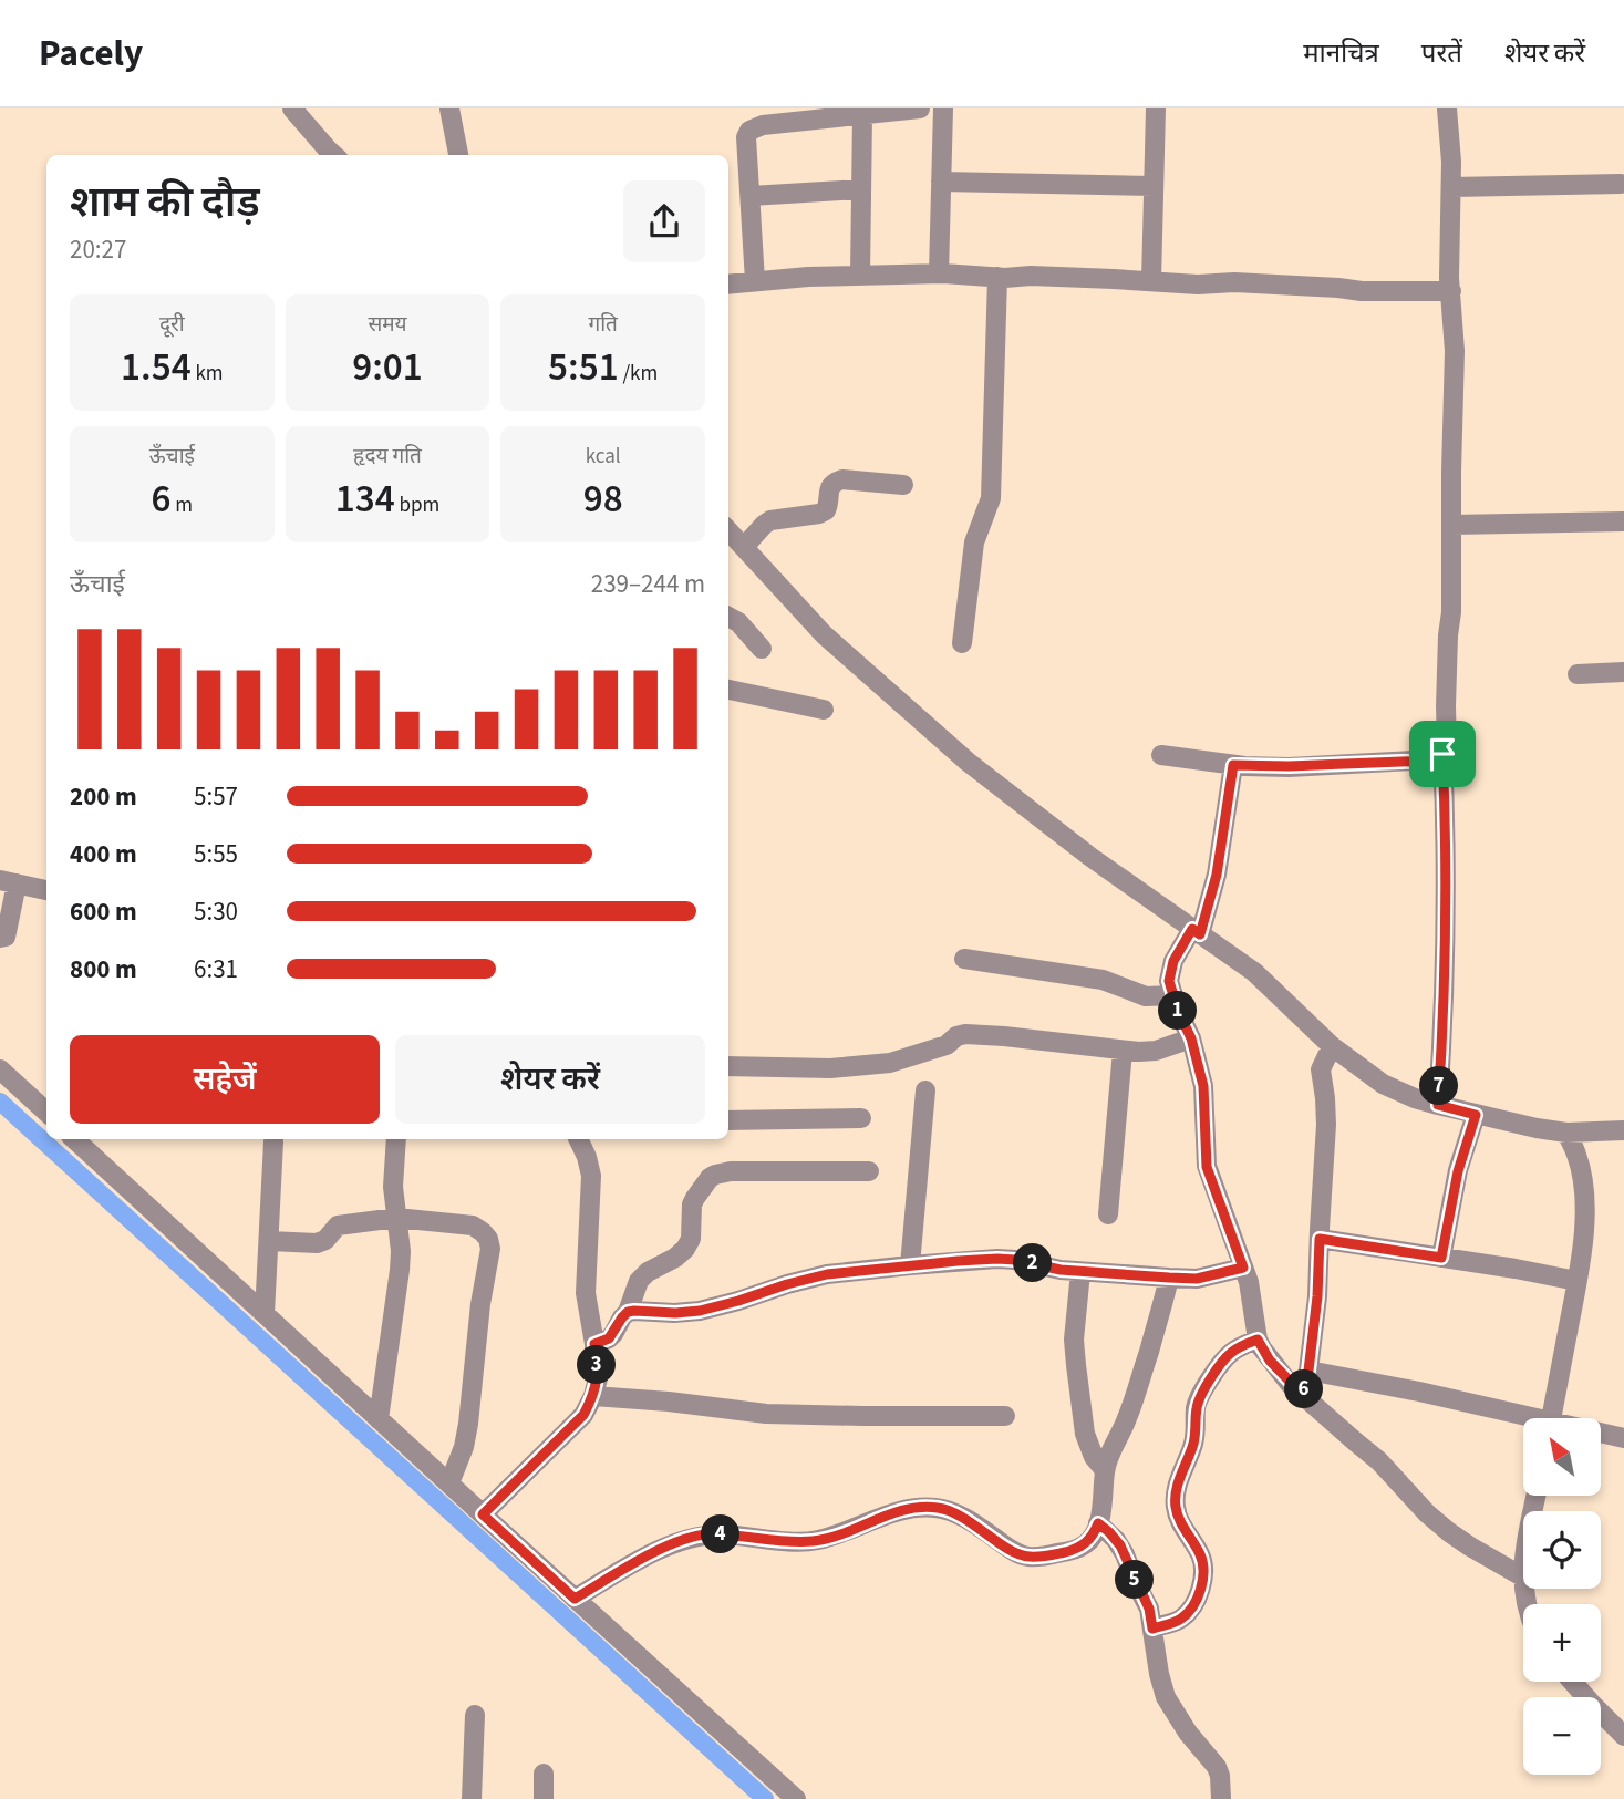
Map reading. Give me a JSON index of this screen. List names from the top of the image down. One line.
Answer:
{"north":"top left","page":{"header":"Pacely","nav":["मानचित्र","परतें","शेयर करें"],"heading":["शाम की दौड़","20:27"],"stats":[["दूरी","1.54 km"],["समय","9:01"],["गति","5:51 /km"],["ऊँचाई","6 m"],["हृदय गति","134 bpm"],["kcal","98"]],"chart":["ऊँचाई","239–244 m"],"list":[{"name":"200 m","note":"5:57"},{"name":"400 m","note":"5:55"},{"name":"600 m","note":"5:30"},{"name":"800 m","note":"6:31"}],"pins":["1","7","2","3","6","4","5"],"buttons":["सहेजें","शेयर करें"],"map_buttons":["+","−"]}}
